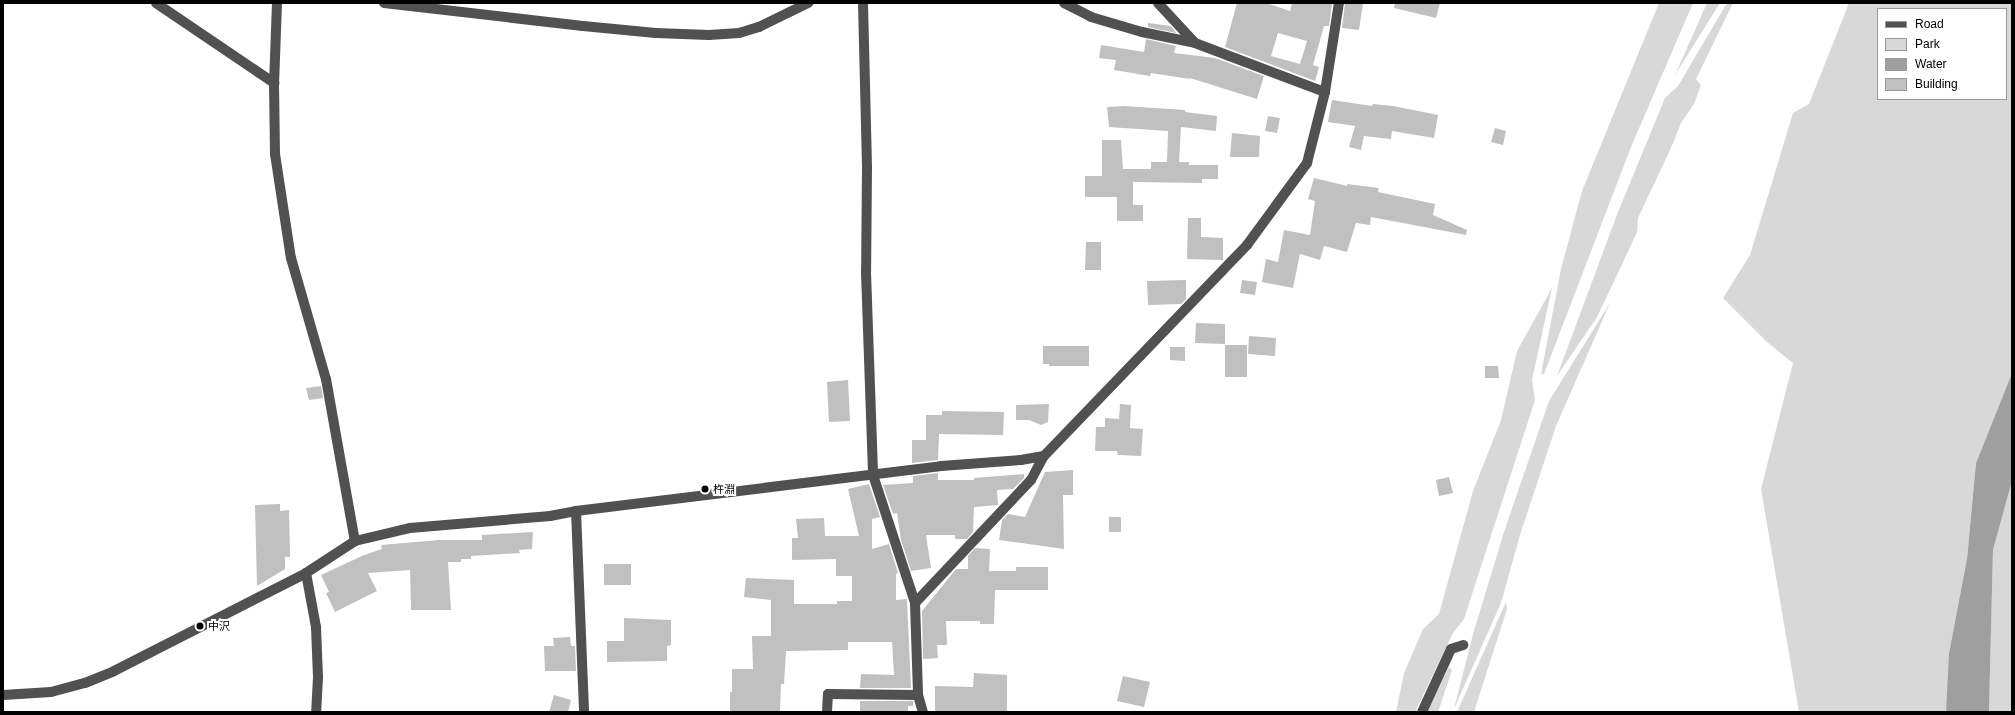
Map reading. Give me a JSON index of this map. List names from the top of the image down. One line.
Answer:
{"places":["杵淵","中沢"],"legend":["Road","Park","Water","Building"]}
